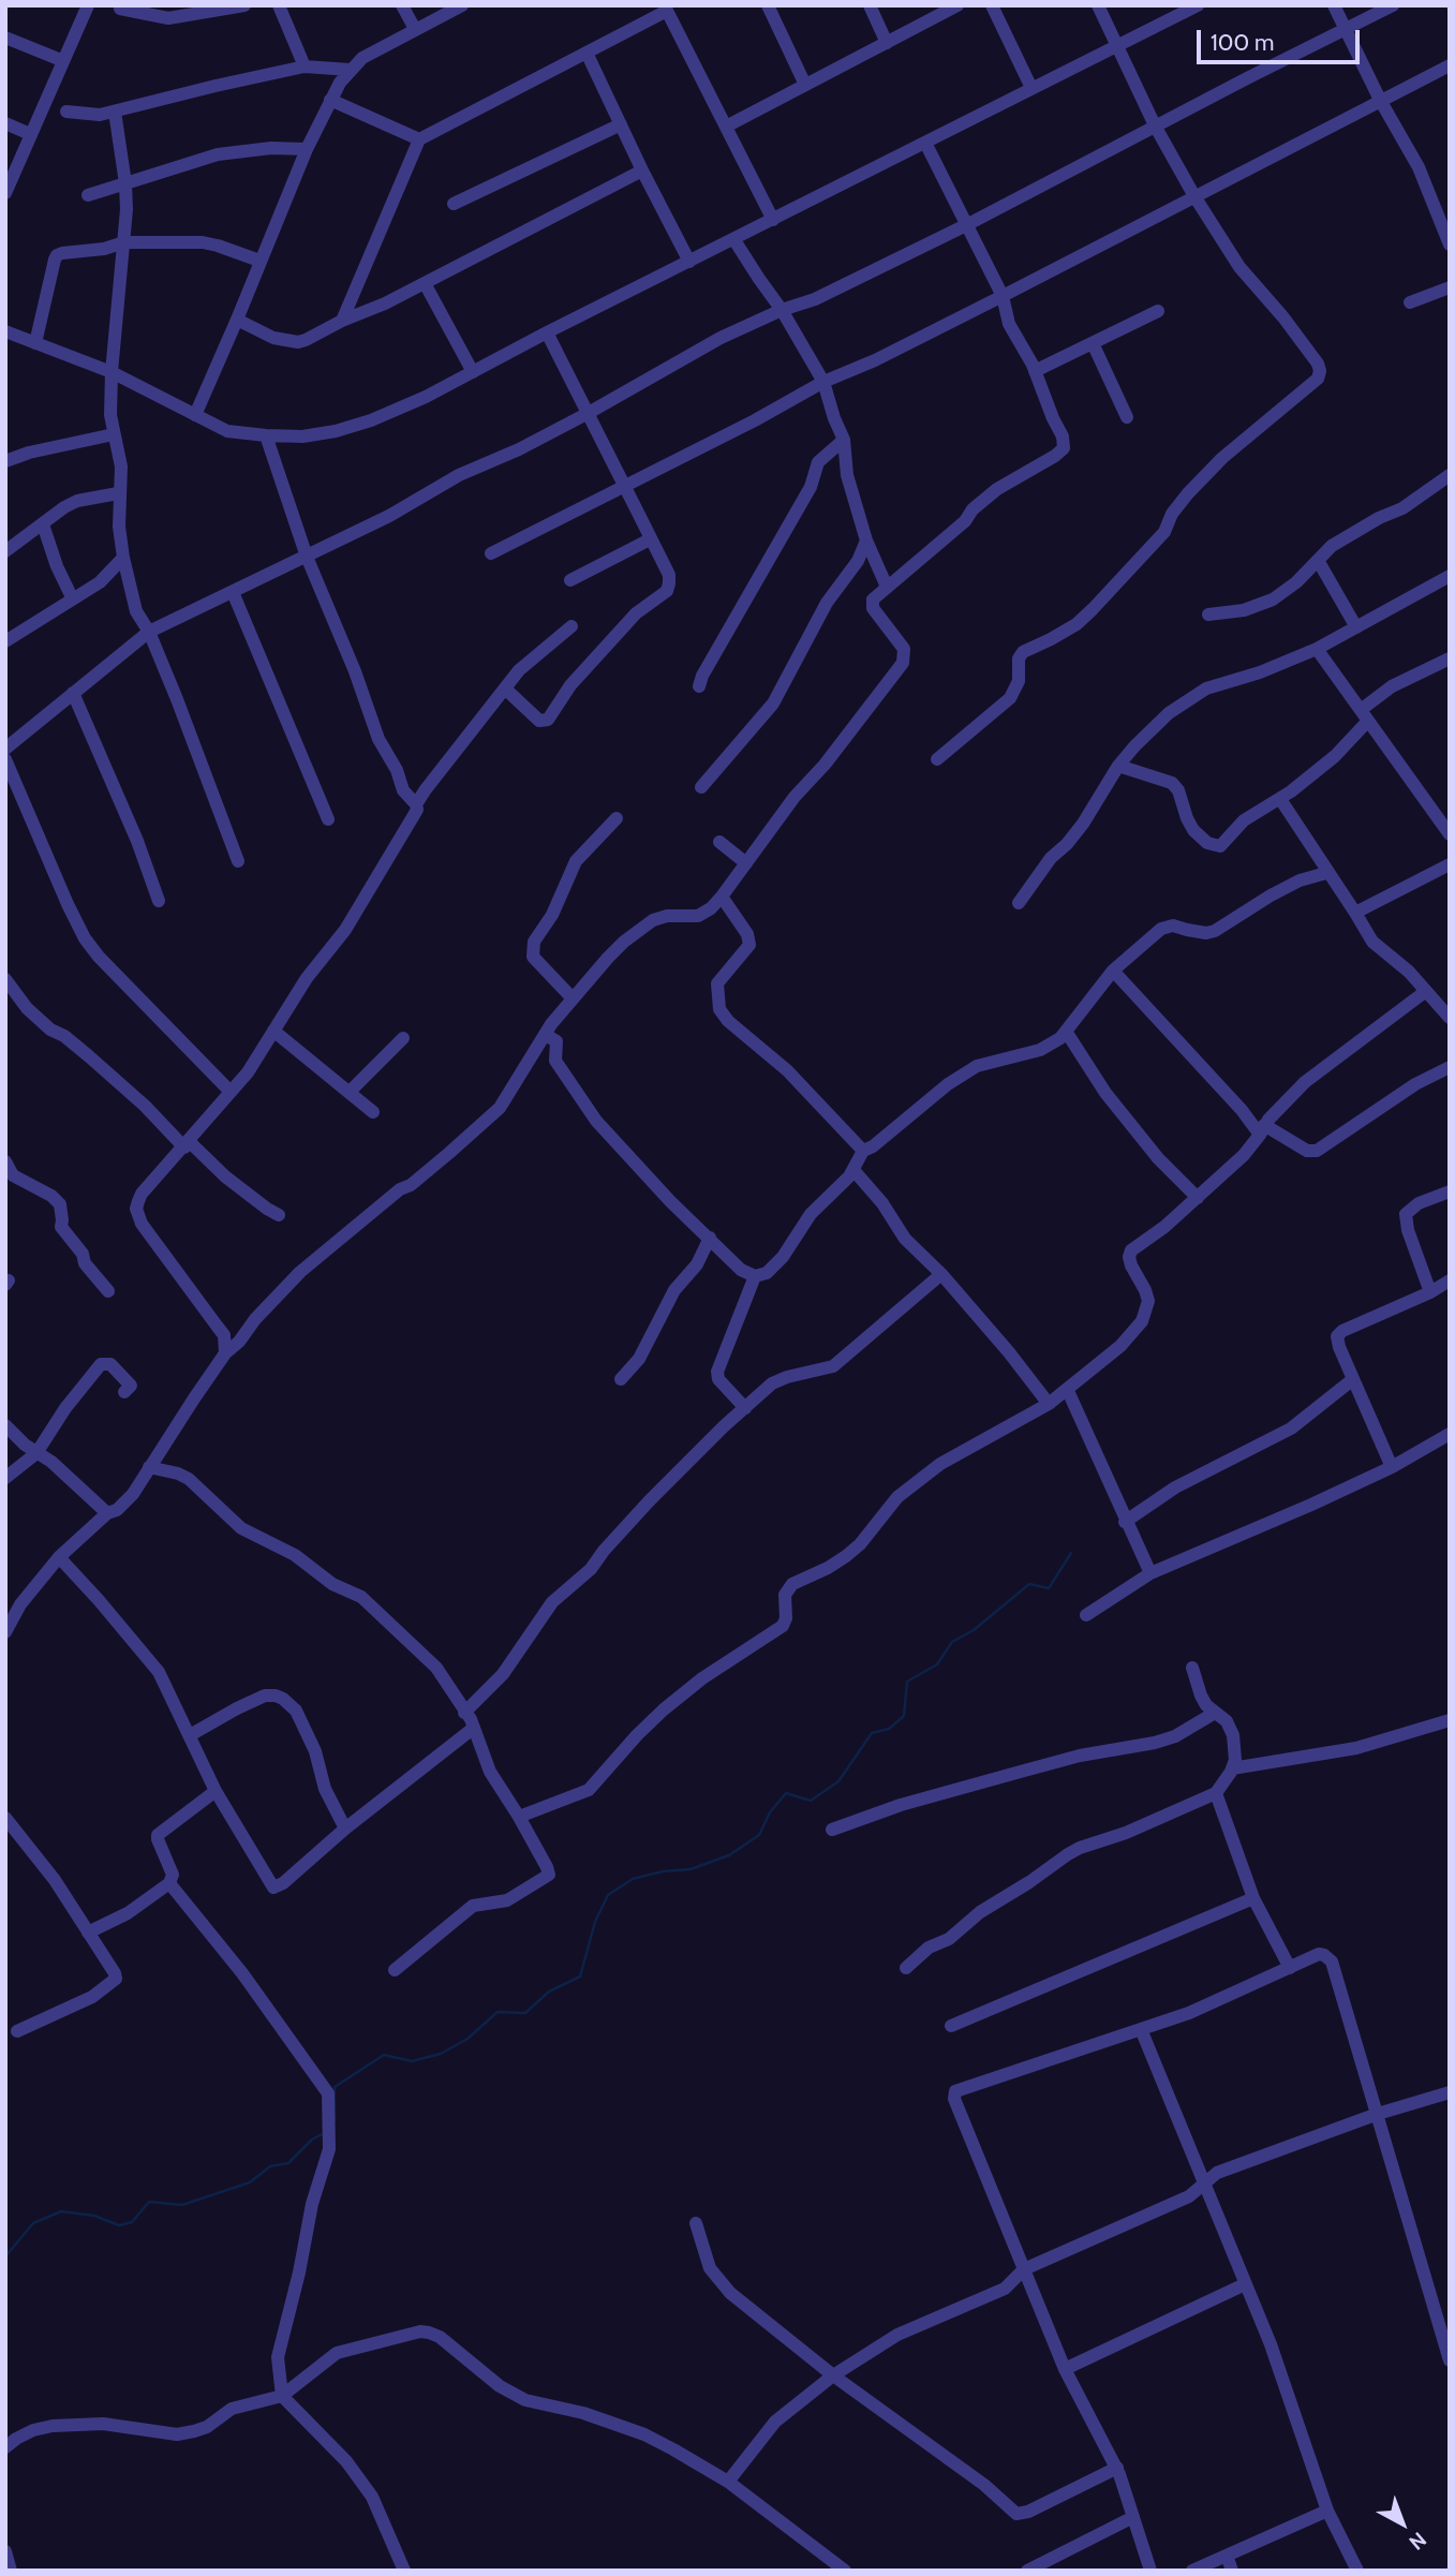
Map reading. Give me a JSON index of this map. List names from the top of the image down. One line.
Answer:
{"scale_bar":"100 m","north":"bottom right"}
